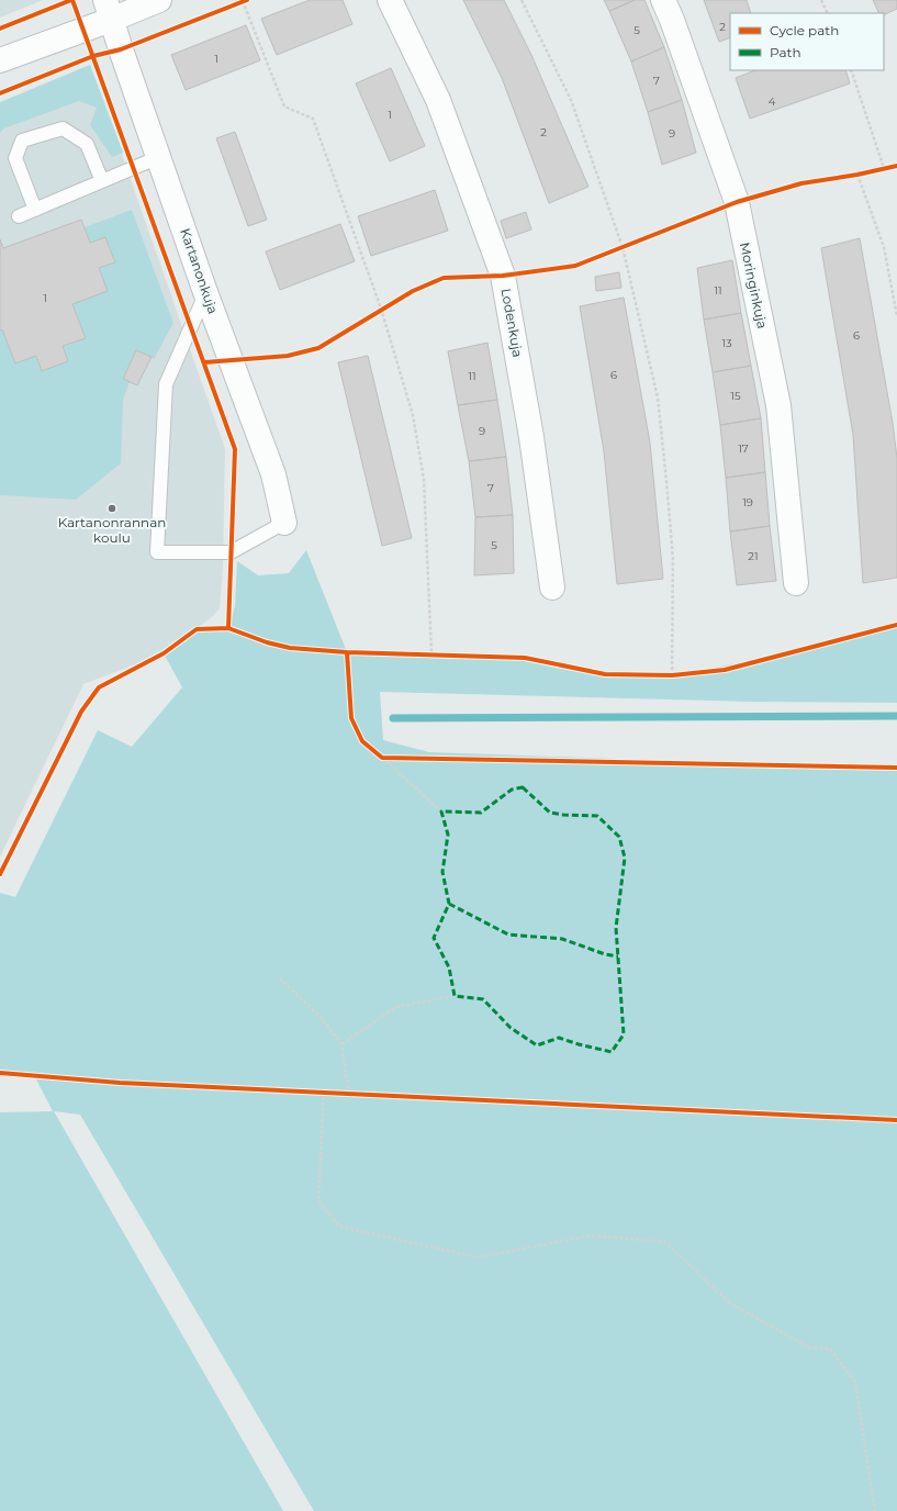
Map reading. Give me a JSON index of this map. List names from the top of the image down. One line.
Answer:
{"streets":{"street":["Kartanonkuja","Moringinkuja","Lodenkuja"]},"places":["Kartanonrannan koulu"],"house_numbers":["2","5","1","7","4","1","2","9","11","1","6","13","6","11","15","9","17","7","19","5","21"],"legend":["Cycle path","Path"]}
